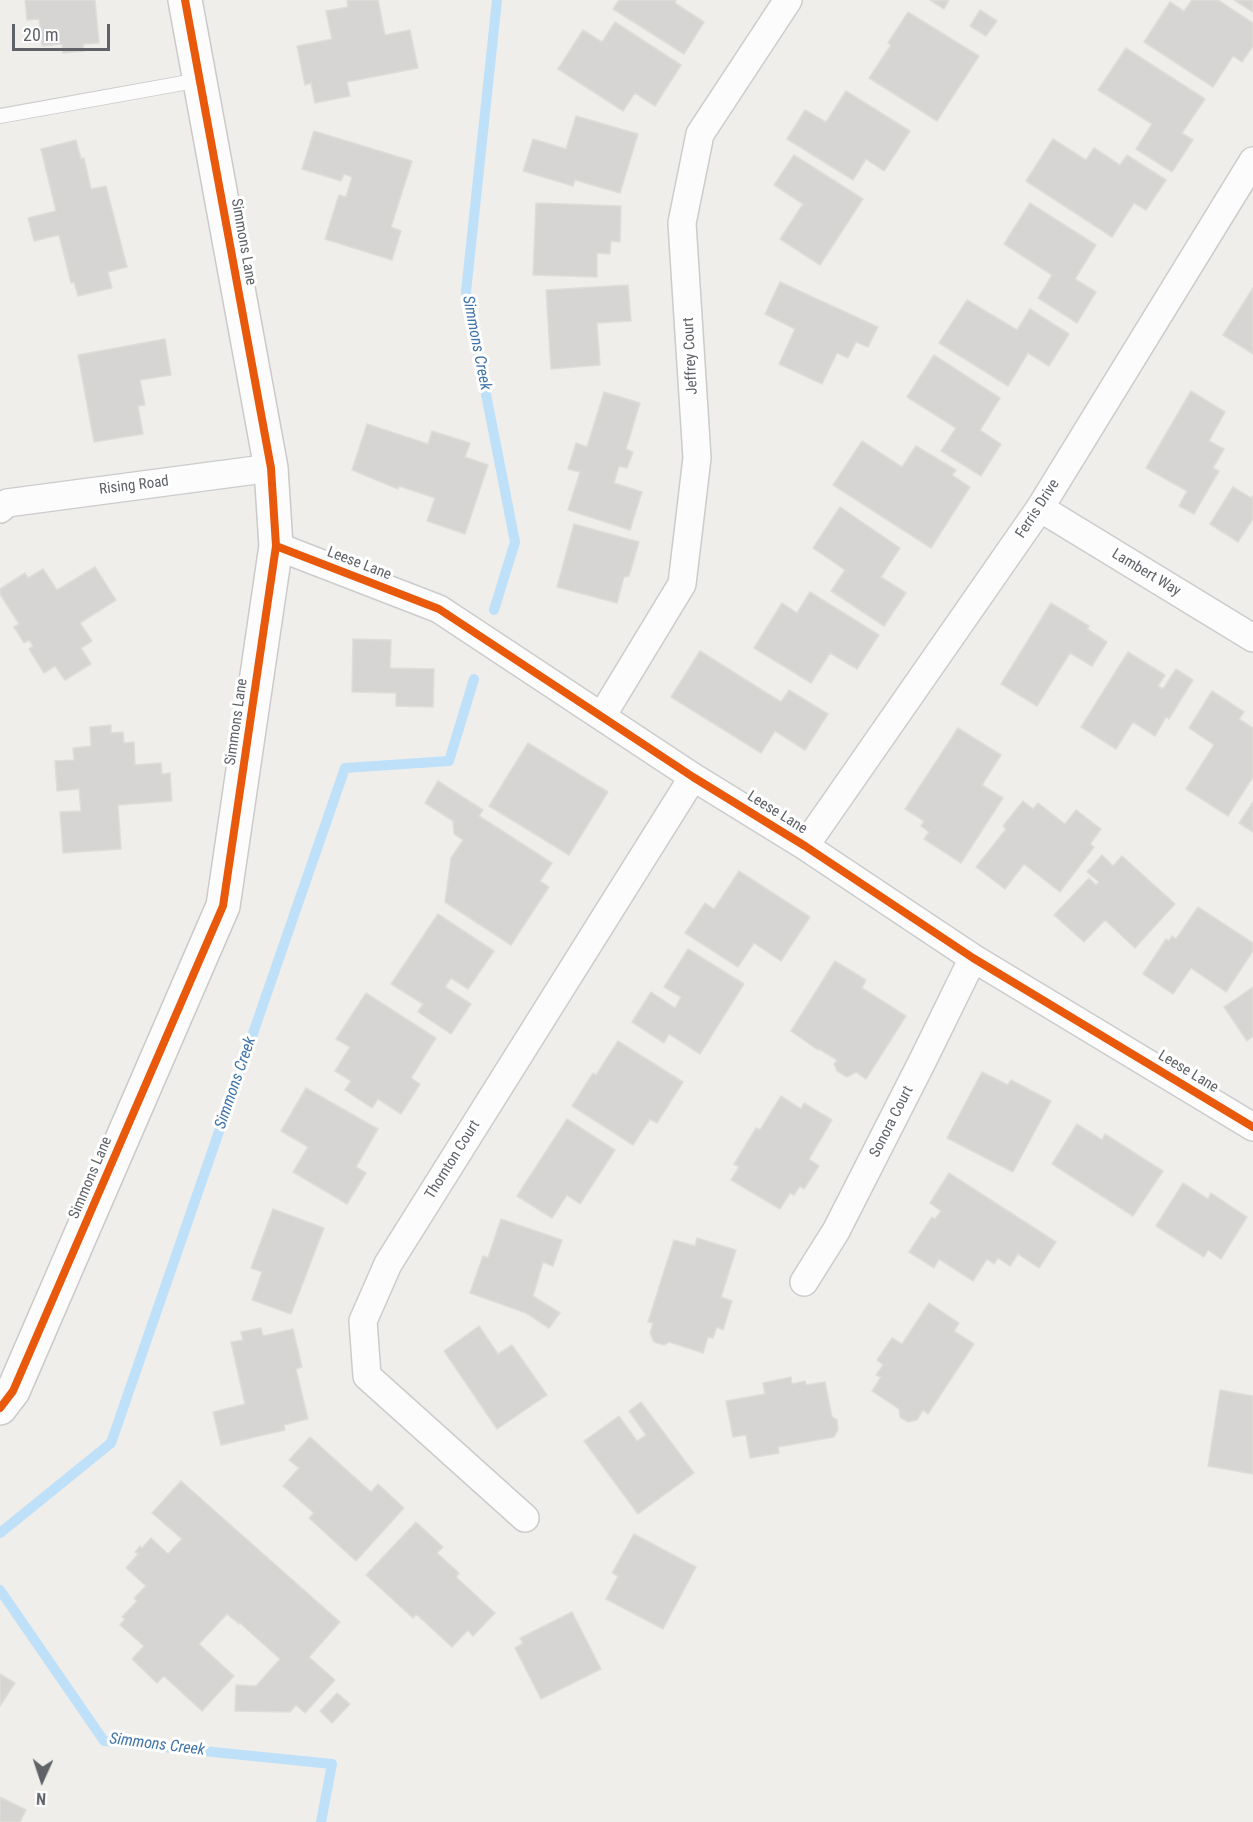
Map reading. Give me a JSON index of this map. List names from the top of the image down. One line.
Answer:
{"streets":{"street":["Simmons Lane","Jeffrey Court","Rising Road","Ferris Drive","Leese Lane","Lambert Way","Sonora Court","Thornton Court"]},"crossings":[["Simmons Lane","Rising Road"],["Simmons Lane","Leese Lane"],["Jeffrey Court","Leese Lane"],["Ferris Drive","Leese Lane"],["Ferris Drive","Lambert Way"],["Leese Lane","Sonora Court"],["Leese Lane","Thornton Court"]],"water":["Simmons Creek"],"scale_bar":"20 m","north":"bottom"}
